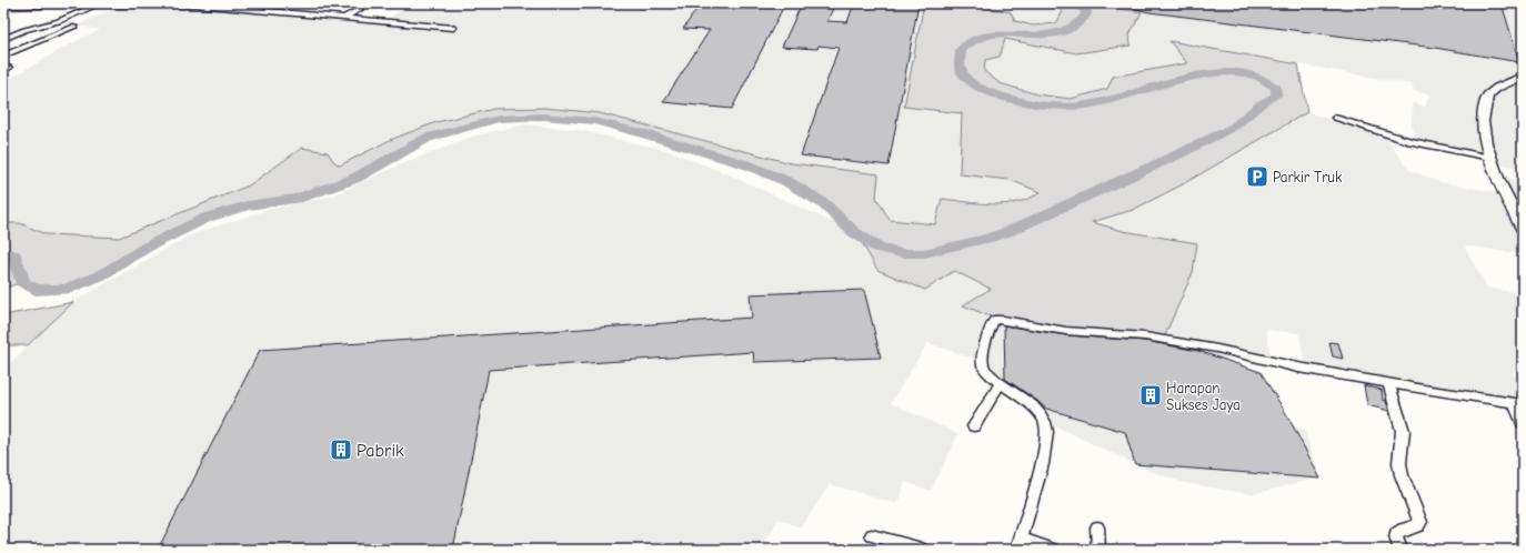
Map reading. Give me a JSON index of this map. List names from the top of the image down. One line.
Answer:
{"places":{"parking":["Parkir Truk"],"building":["Harapan Sukses Jaya","Pabrik"]}}
